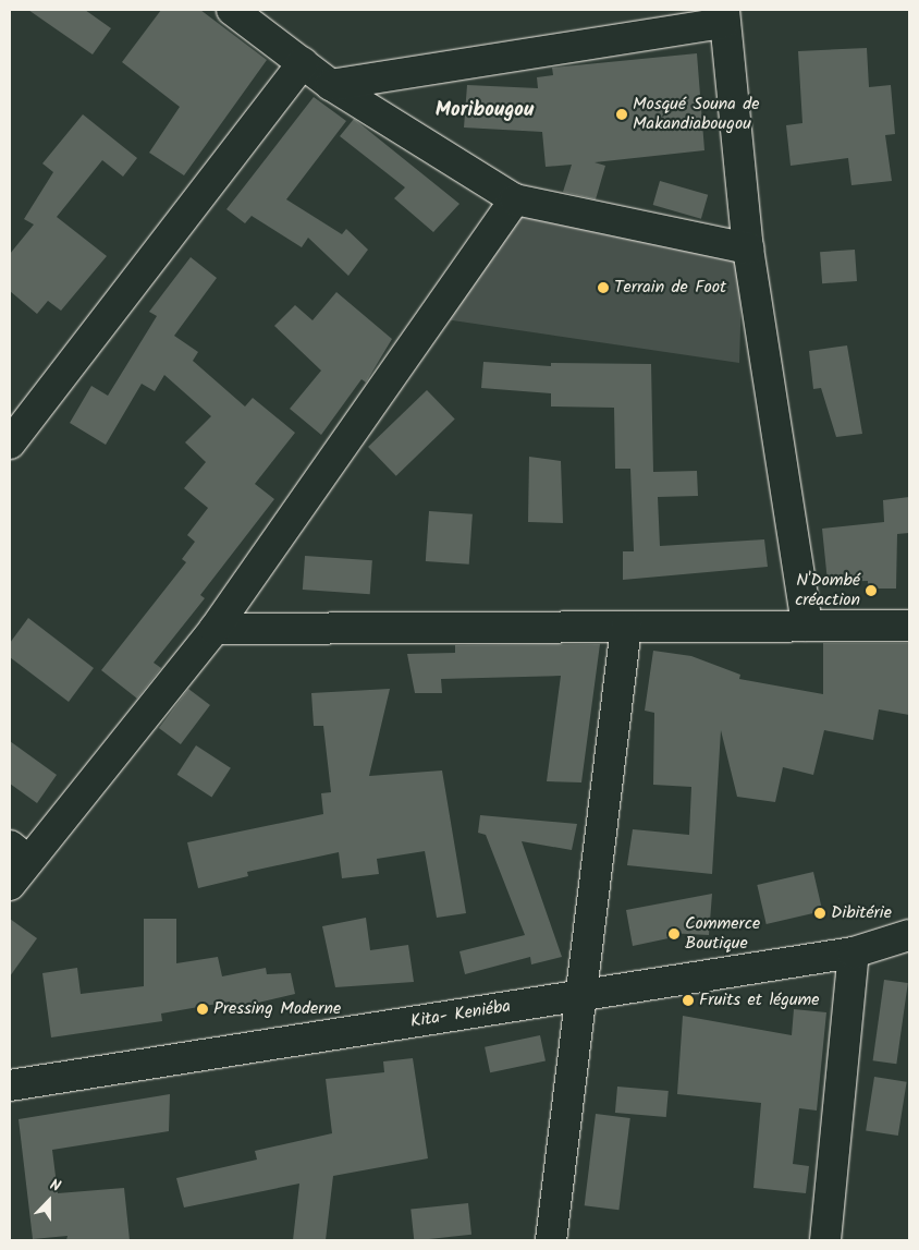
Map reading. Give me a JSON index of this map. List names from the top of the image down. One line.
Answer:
{"streets":{"street":["Kita- Keniéba"]},"districts":["Moribougou"],"places":["Mosqué Souna de Makandiabougou","Terrain de Foot","N'Dombé créaction","Dibitérie","Commerce Boutique","Fruits et légume","Pressing Moderne"],"north":"top"}
